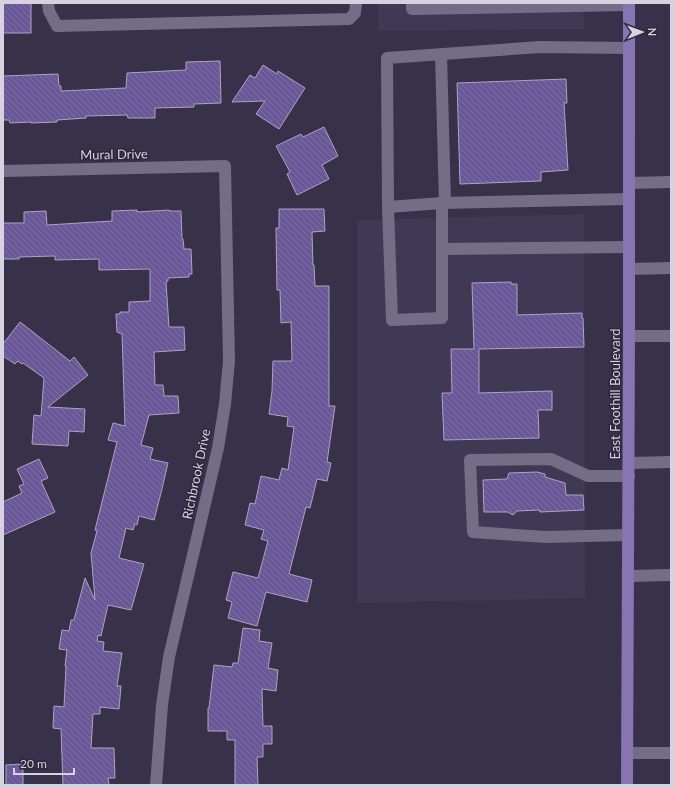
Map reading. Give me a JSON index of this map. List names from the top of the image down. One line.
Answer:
{"streets":{"main road":["East Foothill Boulevard"],"street":["Mural Drive","Richbrook Drive"]},"crossings":[["Mural Drive","Richbrook Drive"]],"scale_bar":"20 m","north":"right"}
